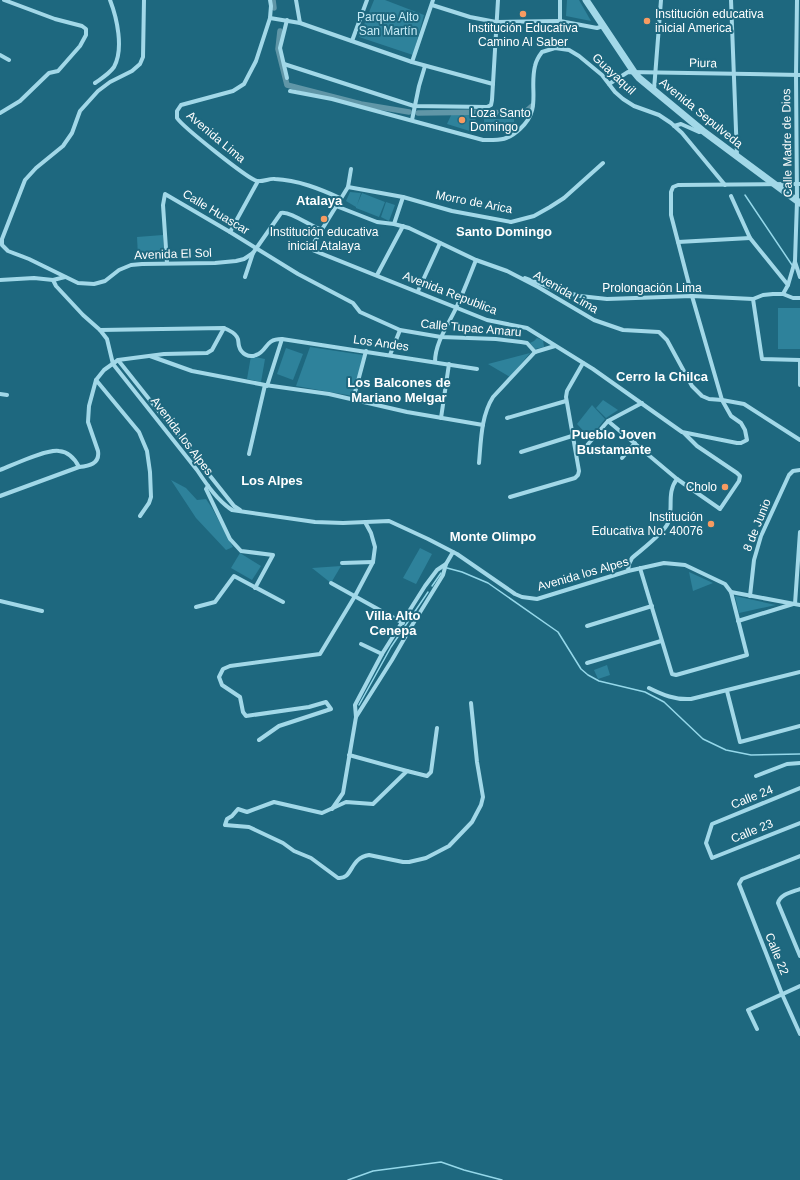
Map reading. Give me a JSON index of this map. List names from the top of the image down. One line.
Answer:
{"streets":{"street":["Piura","Guayaquil","Avenida Sepulveda","Avenida Lima","Calle Madre de Dios","Morro de Arica","Calle Huascar","Avenida El Sol","Prolongación Lima","Avenida Republica","Calle Tupac Amaru","Los Andes","Avenida los Alpes","8 de Junio","Calle 24","Calle 23","Calle 22"]},"crossings":[["Piura","Guayaquil"],["Piura","Avenida Sepulveda"],["Piura","Calle Madre de Dios"],["Avenida Sepulveda","Calle Madre de Dios"],["Avenida Lima","Prolongación Lima"],["Avenida Lima","Avenida Republica"],["Calle Madre de Dios","Prolongación Lima"],["Calle Huascar","Avenida El Sol"],["Calle Huascar","Calle Tupac Amaru"],["Calle 24","Calle 23"]],"districts":["Atalaya","Santo Domingo","Cerro la Chilca","Los Balcones de Mariano Melgar","Pueblo Joven Bustamante","Los Alpes","Monte Olimpo","Villa Alto Cenepa"],"parks":["Parque Alto San Martín"],"places":["Institución Educativa Camino Al Saber","Institución educativa inicial America","Loza Santo Domingo","Institución educativa inicial Atalaya","Cholo","Institución Educativa No. 40076"]}
